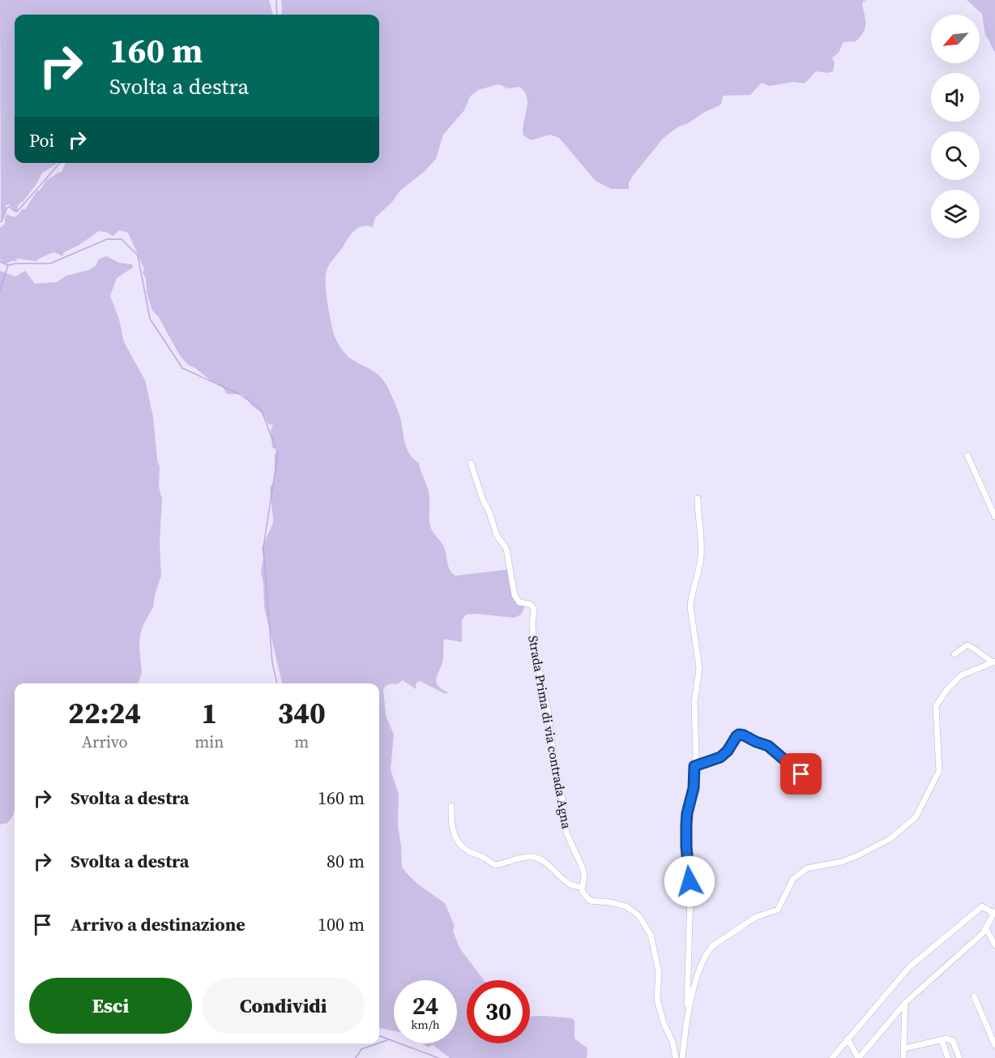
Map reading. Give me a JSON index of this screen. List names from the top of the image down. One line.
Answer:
{"streets":{"street":["Strada Prima di via contrada Agna"]},"north":"bottom left","page":{"turn":["160 m","Svolta a destra"],"then":"Poi","eta":["22:24","Arrivo","1","min","340","m"],"list":[{"name":"Svolta a destra","value":"160 m"},{"name":"Svolta a destra","value":"80 m"},{"name":"Arrivo a destinazione","value":"100 m"}],"buttons":["Esci","Condividi"],"speed":"24 km/h","limit":"30"}}
